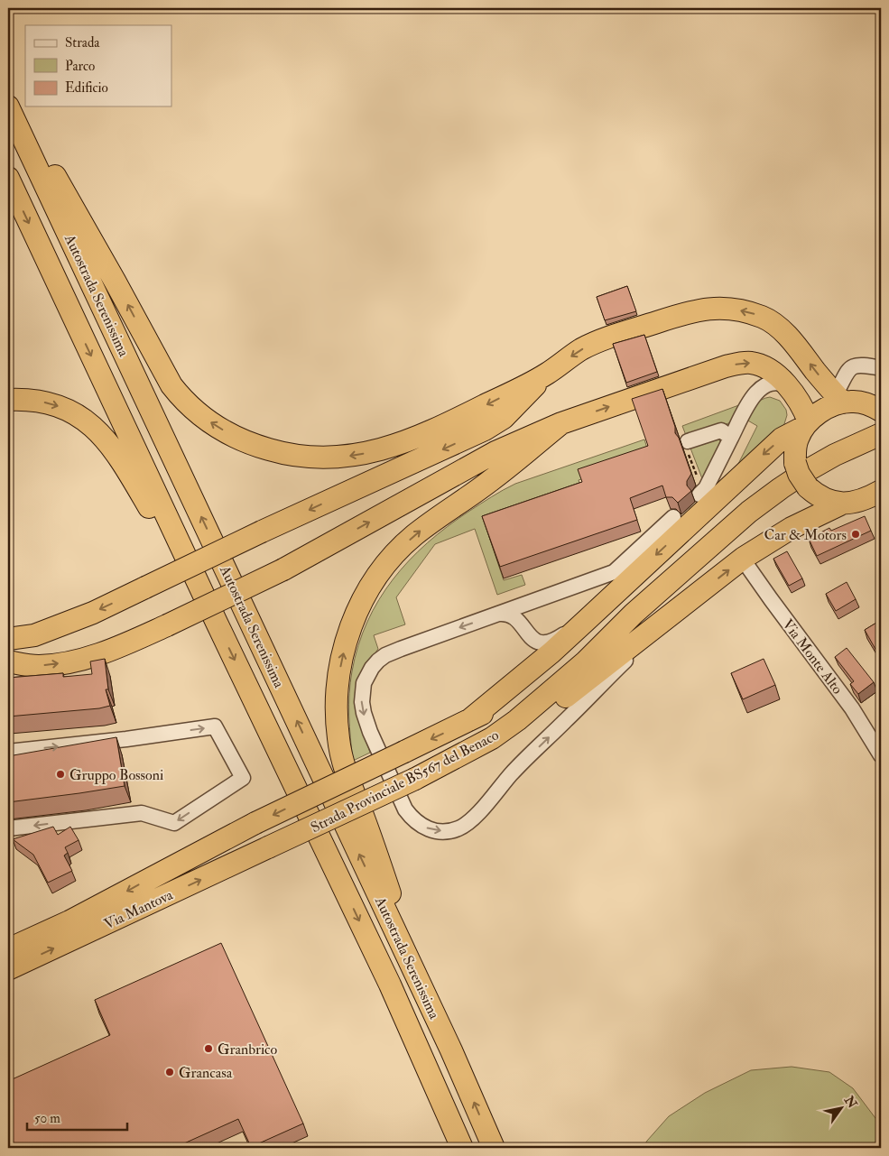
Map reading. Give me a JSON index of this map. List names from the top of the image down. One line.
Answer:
{"streets":{"highway":["Autostrada Serenissima","Strada Provinciale BS567 del Benaco","Via Mantova"],"street":["Via Monte Alto"]},"crossings":[["Strada Provinciale BS567 del Benaco","Via Mantova"]],"places":["Car & Motors","Gruppo Bossoni","Granbrico","Grancasa"],"legend":["Strada","Parco","Edificio"],"scale_bar":"50 m","north":"top right"}
